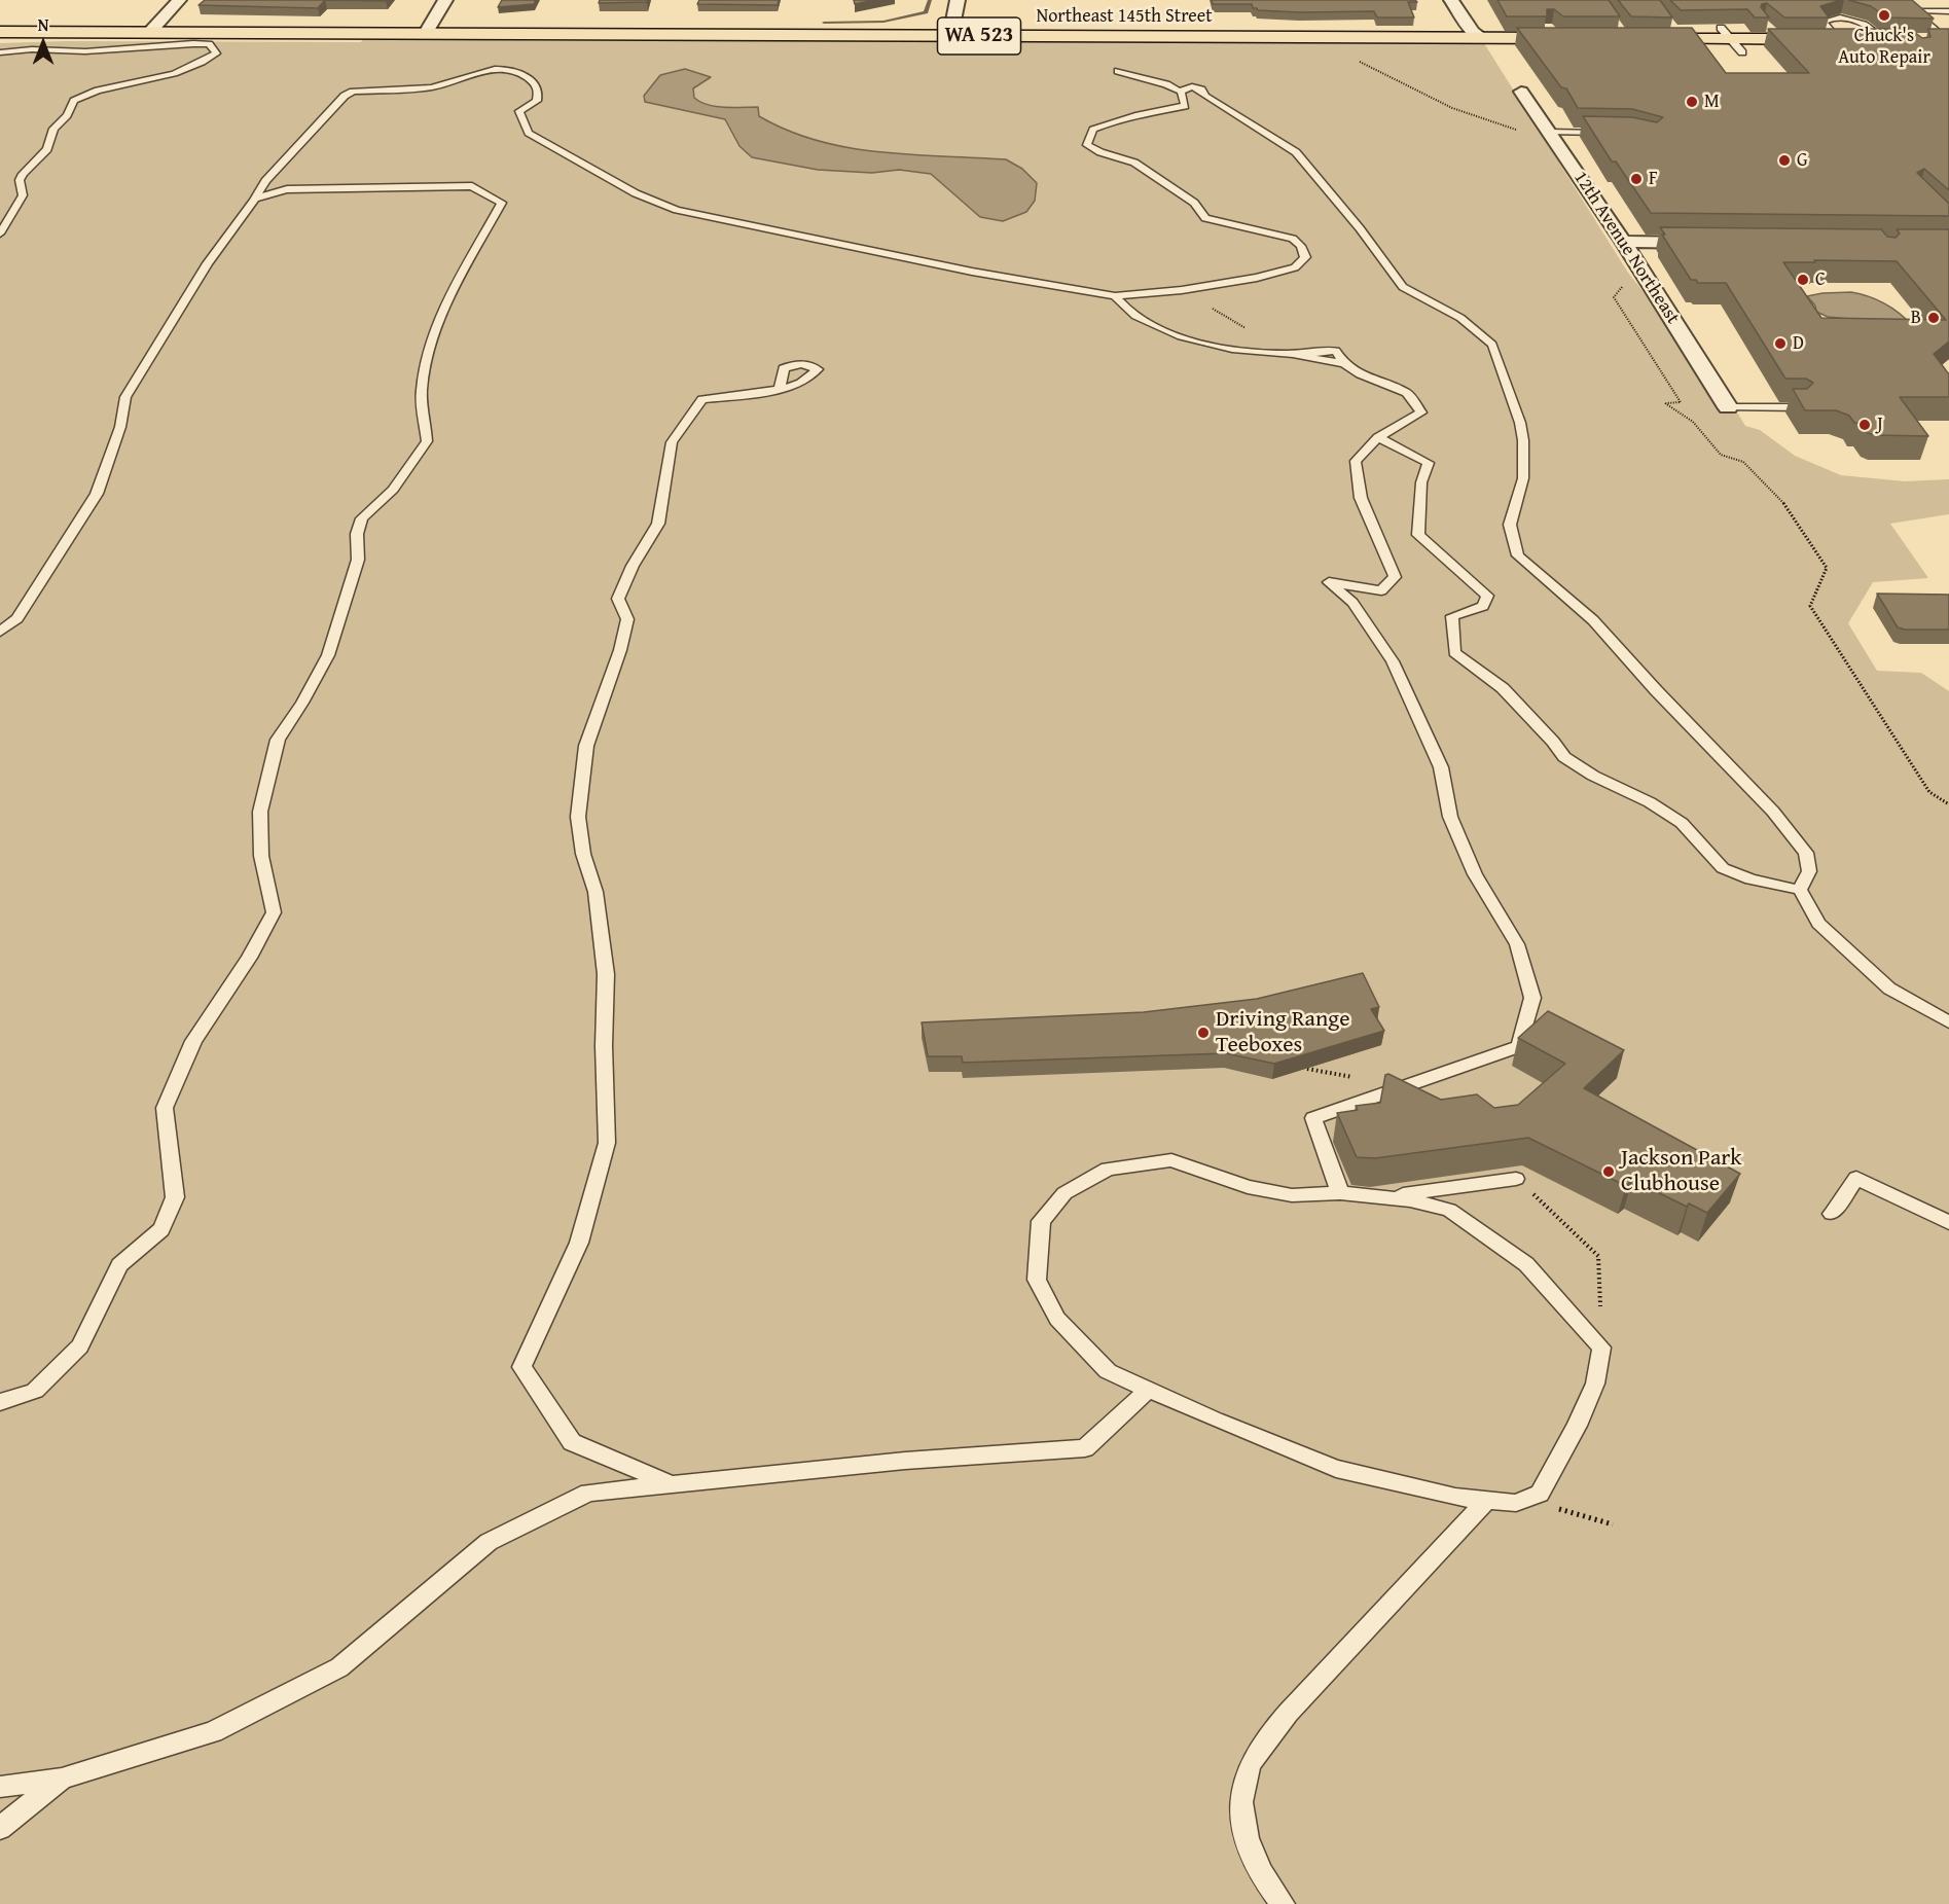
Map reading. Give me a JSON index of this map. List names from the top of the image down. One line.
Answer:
{"streets":{"main road":["Northeast 145th Street","WA 523"],"street":["12th Avenue Northeast"]},"places":["Chuck's Auto Repair","M","G","F","C","B","D","J","Driving Range Teeboxes","Jackson Park Clubhouse"],"north":"top"}
